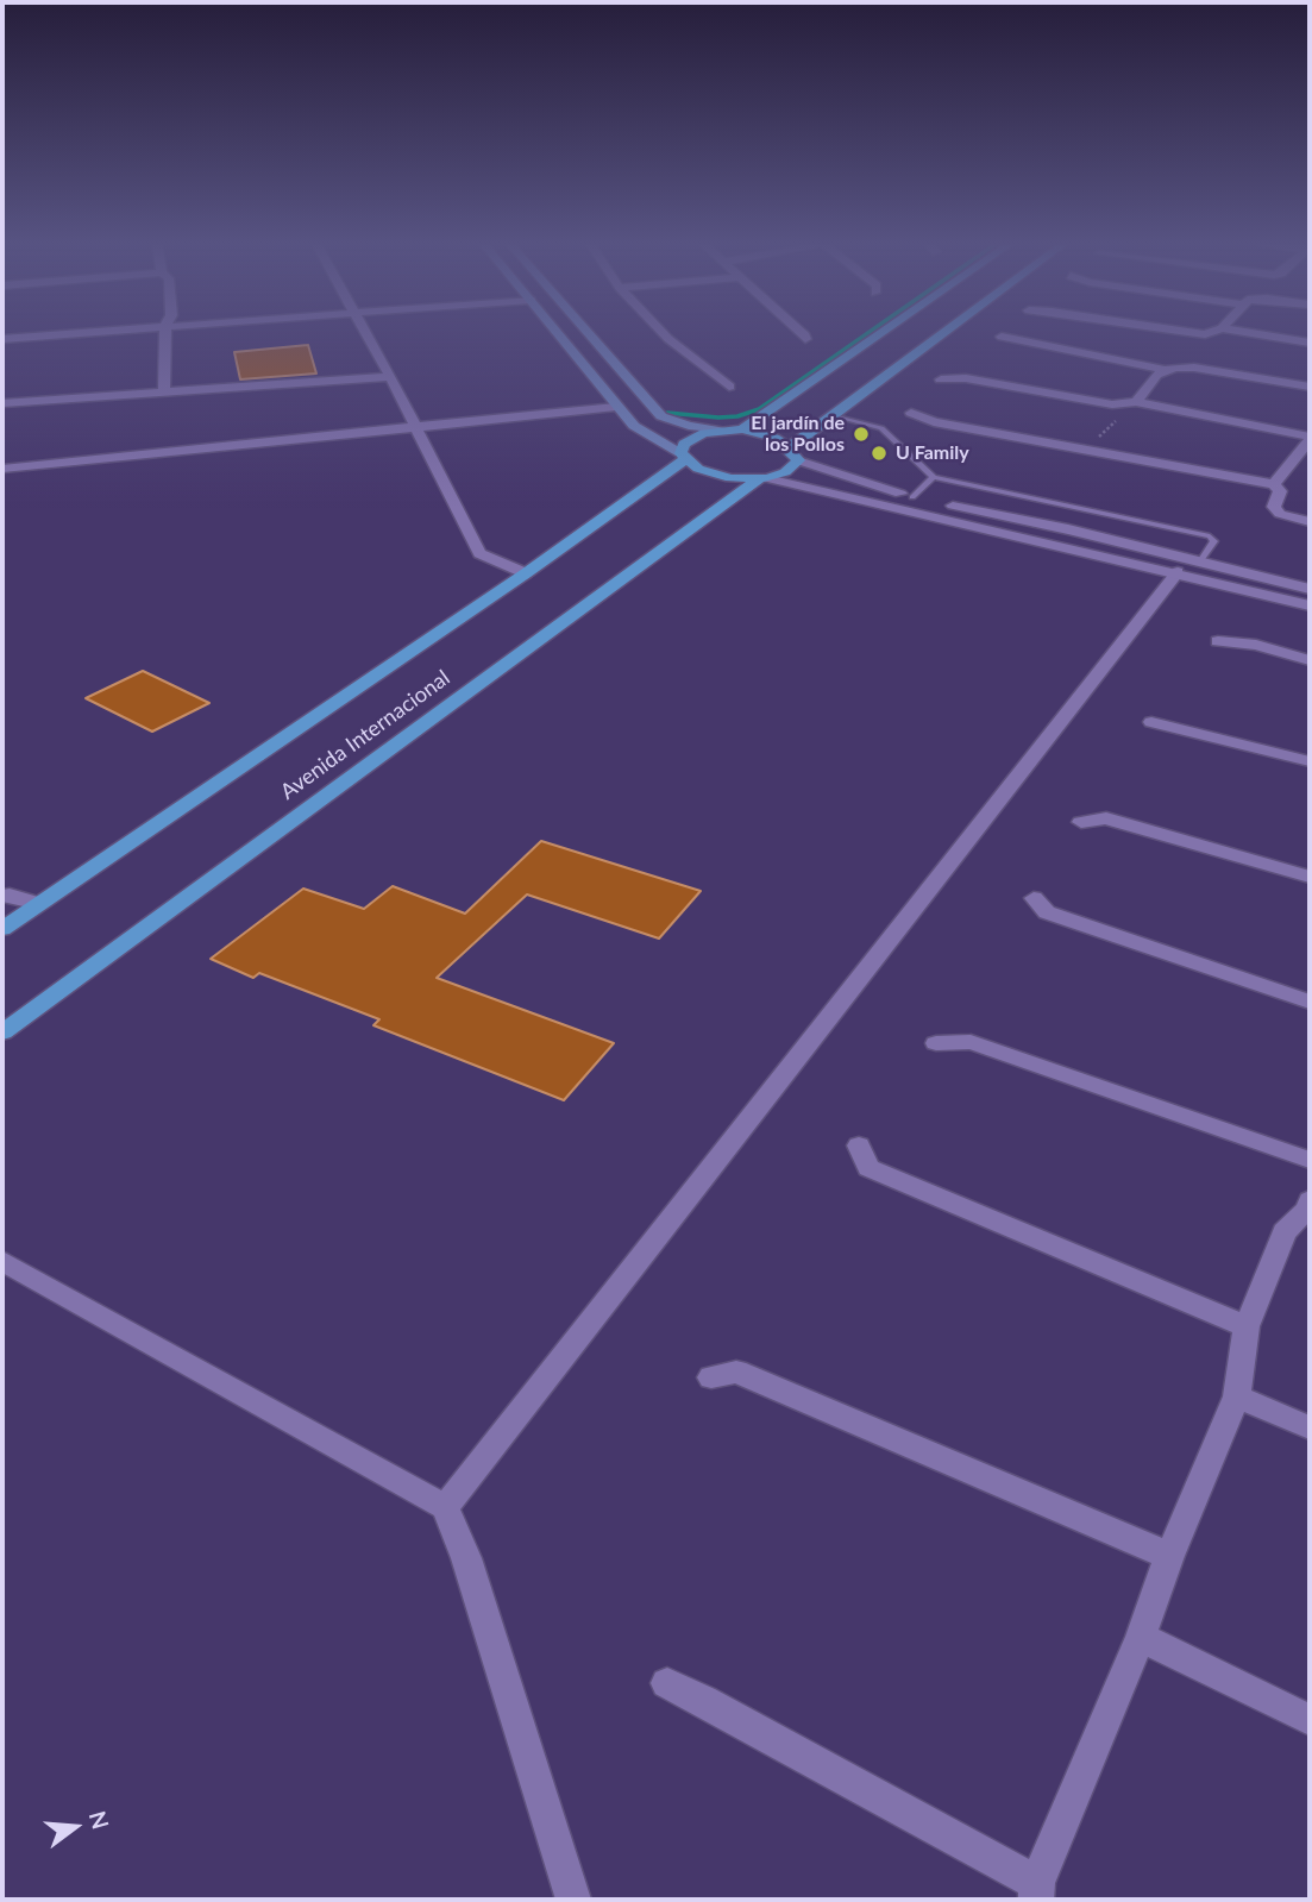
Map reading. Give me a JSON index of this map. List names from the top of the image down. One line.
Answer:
{"streets":{"main road":["Avenida Internacional"]},"places":["El jardín de los Pollos","U Family"],"north":"right"}
